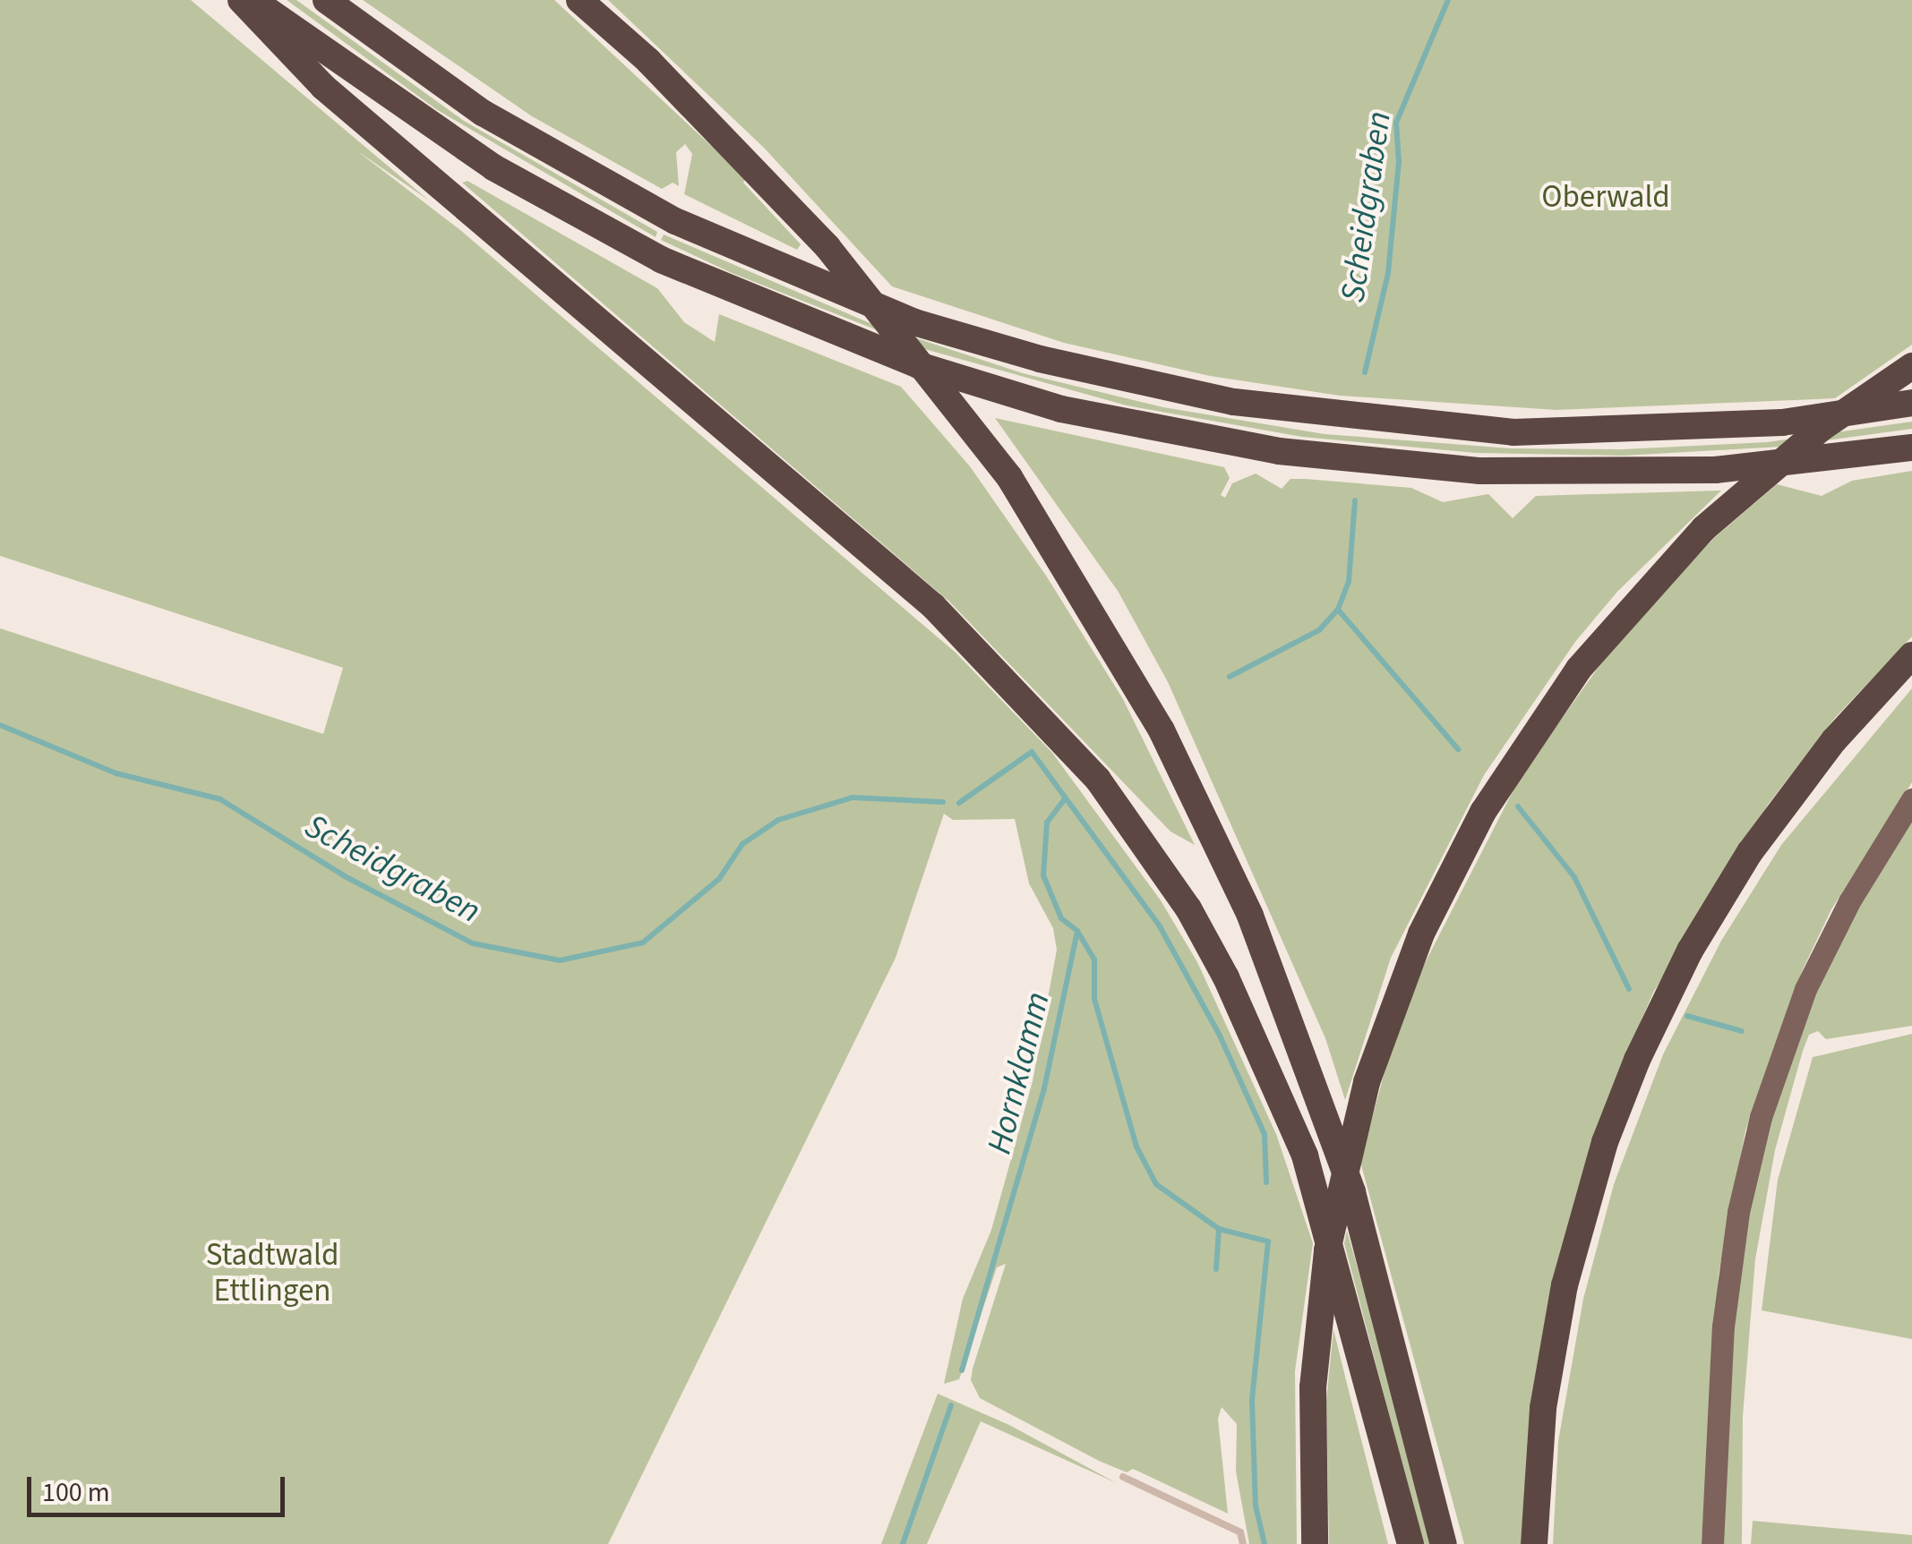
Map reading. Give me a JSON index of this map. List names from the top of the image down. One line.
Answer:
{"water":["Scheidgraben","Hornklamm"],"parks":["Oberwald","Stadtwald Ettlingen"],"scale_bar":"100 m"}
